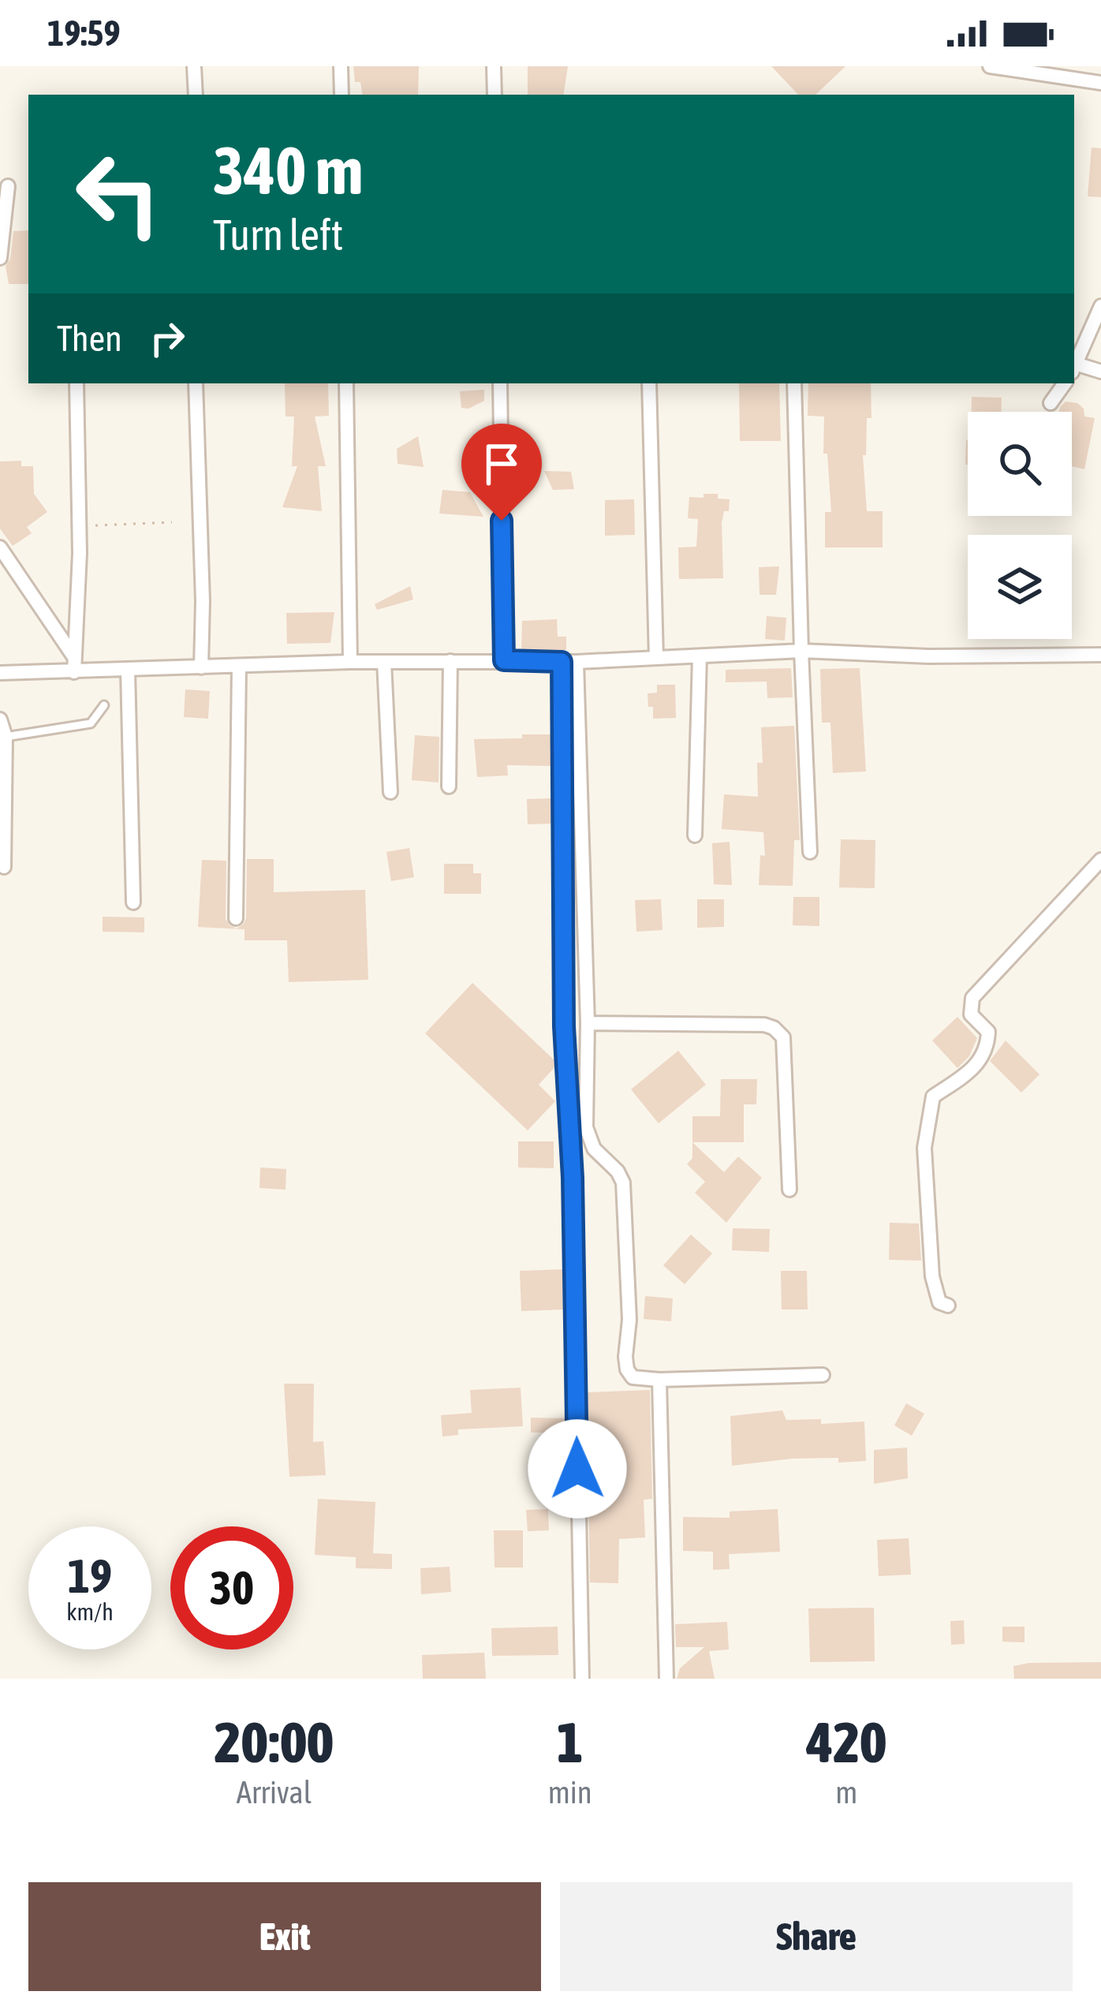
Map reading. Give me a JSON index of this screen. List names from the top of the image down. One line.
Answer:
{"page":{"status":"19:59","turn":["340 m","Turn left"],"then":"Then","speed":"19 km/h","limit":"30","eta":["20:00","Arrival","1","min","420","m"],"buttons":["Exit","Share"]}}
